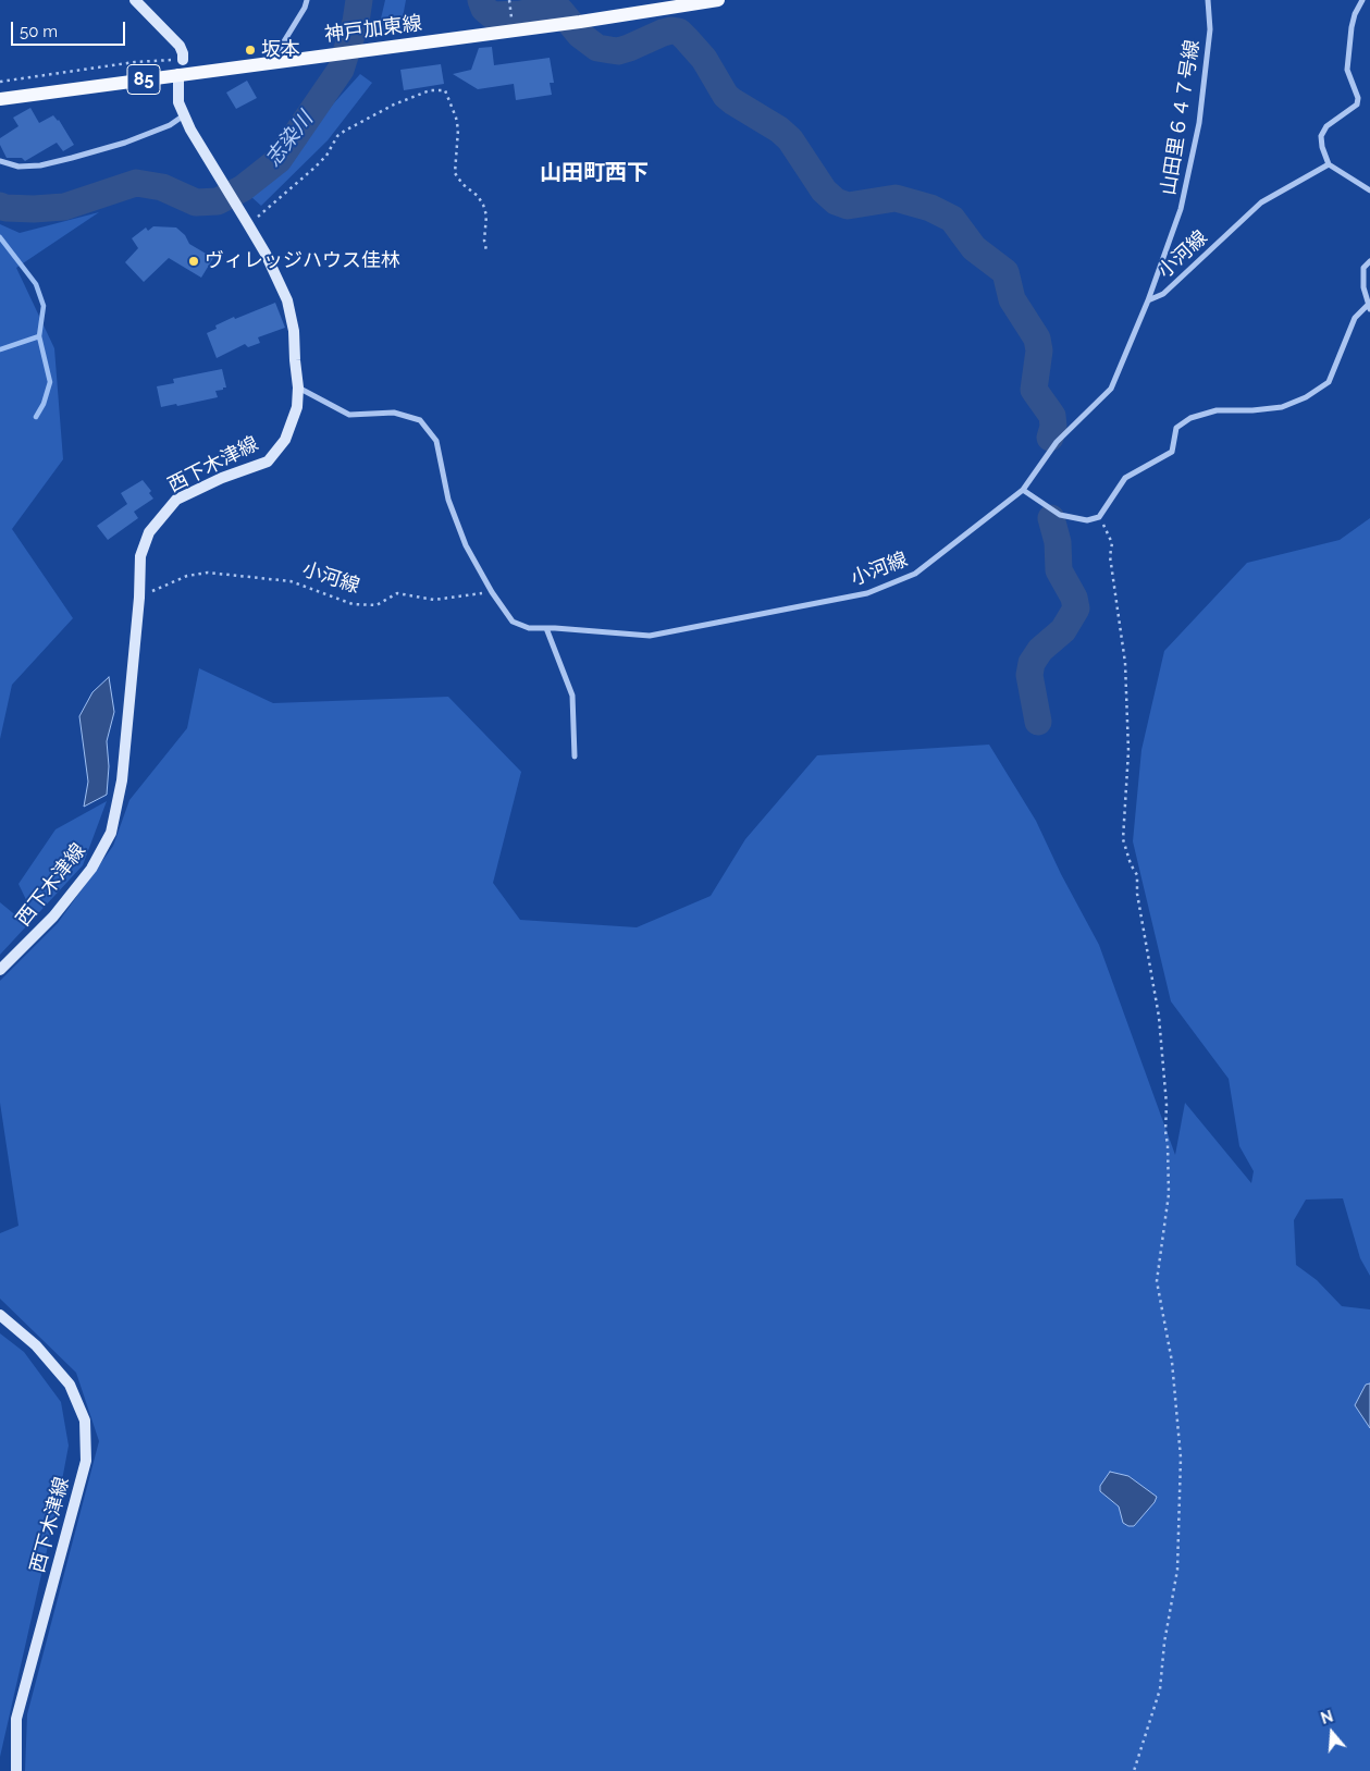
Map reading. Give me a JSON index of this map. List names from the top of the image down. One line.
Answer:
{"streets":{"main road":["神戸加東線","85"],"street":["山田里６４７号線","小河線","西下木津線"]},"crossings":[["神戸加東線","西下木津線"],["山田里６４７号線","小河線"],["小河線","西下木津線"]],"districts":["山田町西下"],"water":["志染川"],"places":["坂本","ヴィレッジハウス佳林"],"scale_bar":"50 m","north":"top"}
